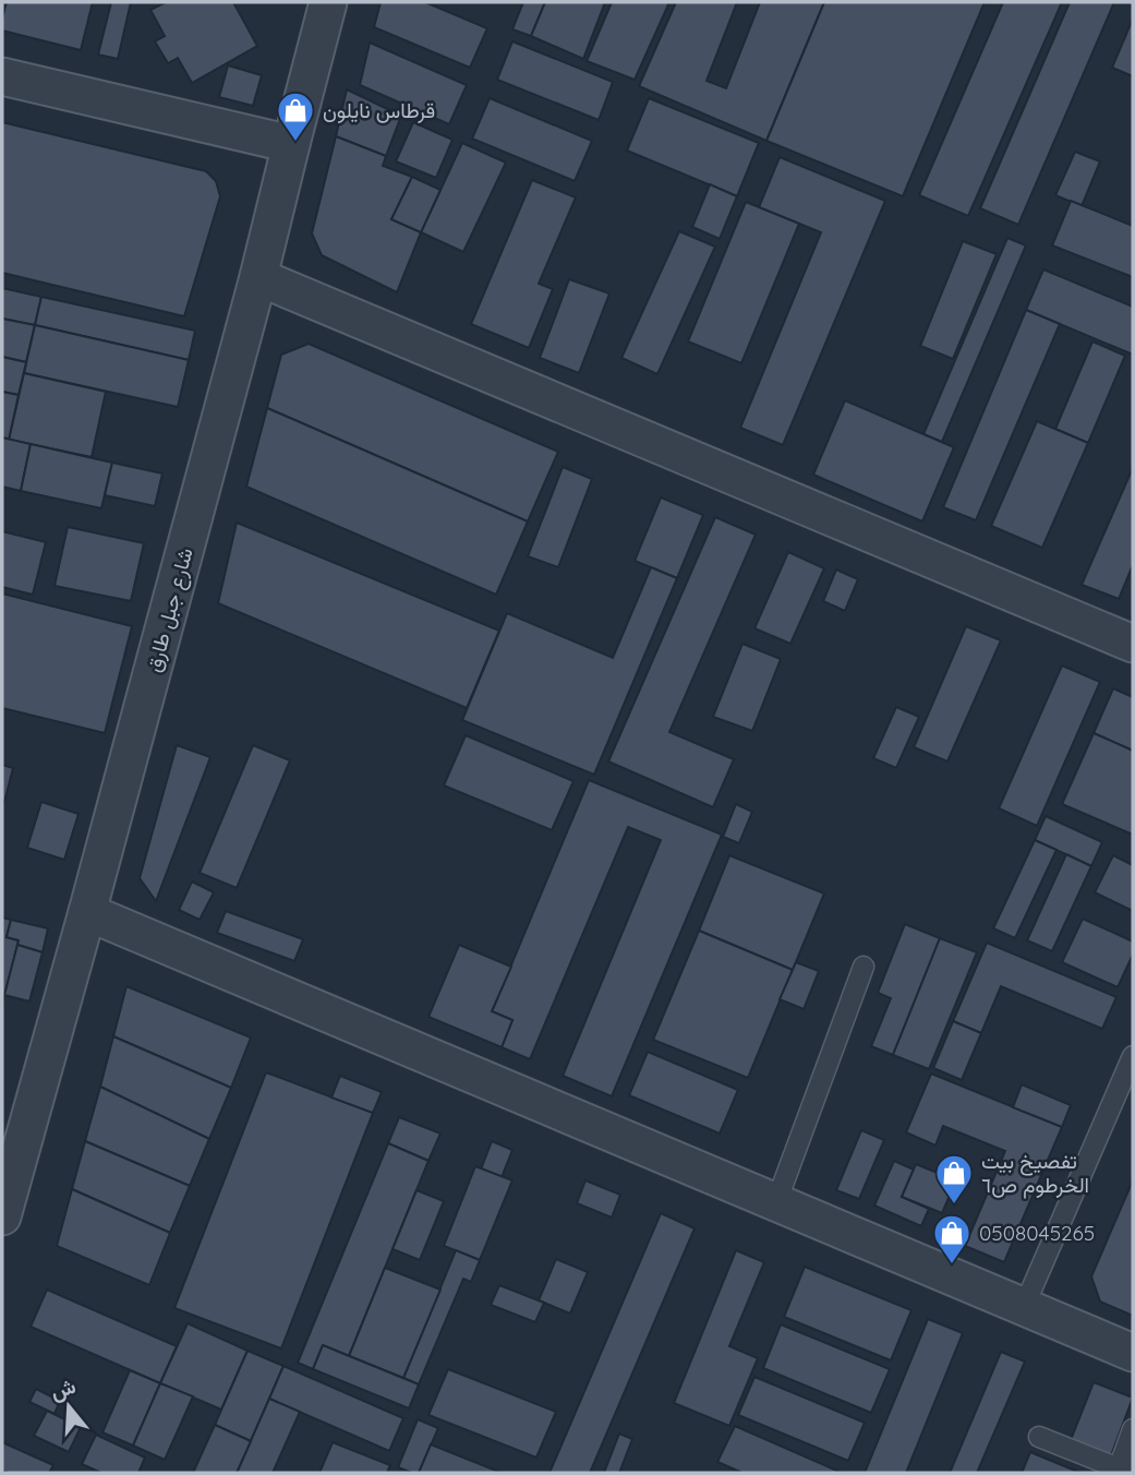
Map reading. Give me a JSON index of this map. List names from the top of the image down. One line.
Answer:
{"streets":{"street":["شارع جبل طارق"]},"places":{"shop":["قرطاس نايلون","تفصيخ بيت الخرطوم ص٦","0508045265"]},"north":"top"}
